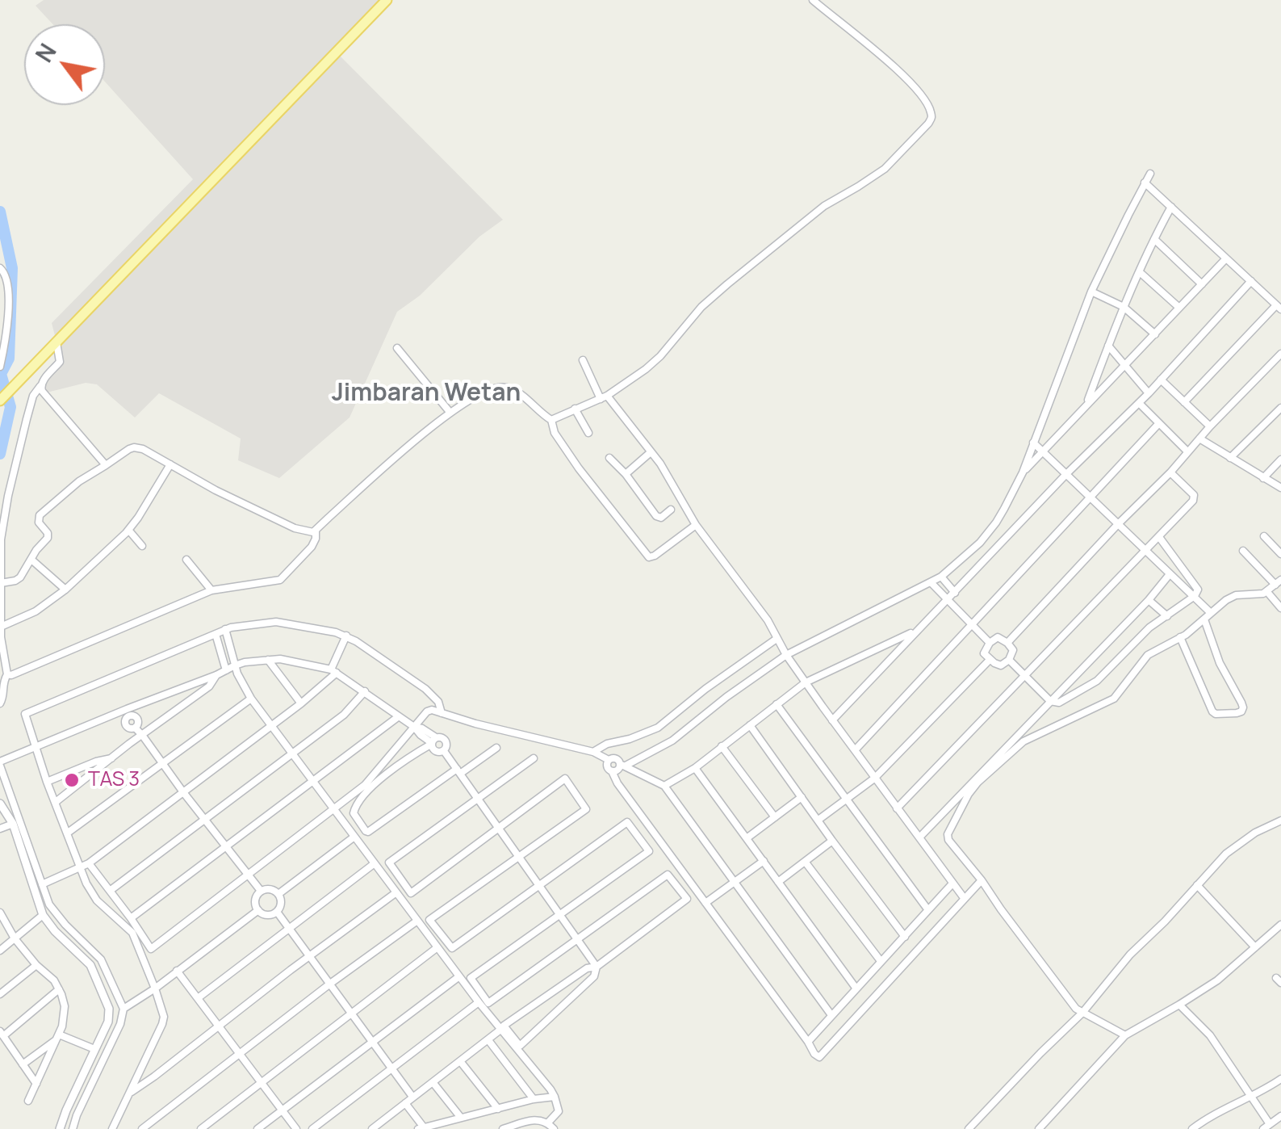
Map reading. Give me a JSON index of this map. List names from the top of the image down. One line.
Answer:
{"districts":["Jimbaran Wetan"],"places":["TAS 3"],"north":"top left"}
